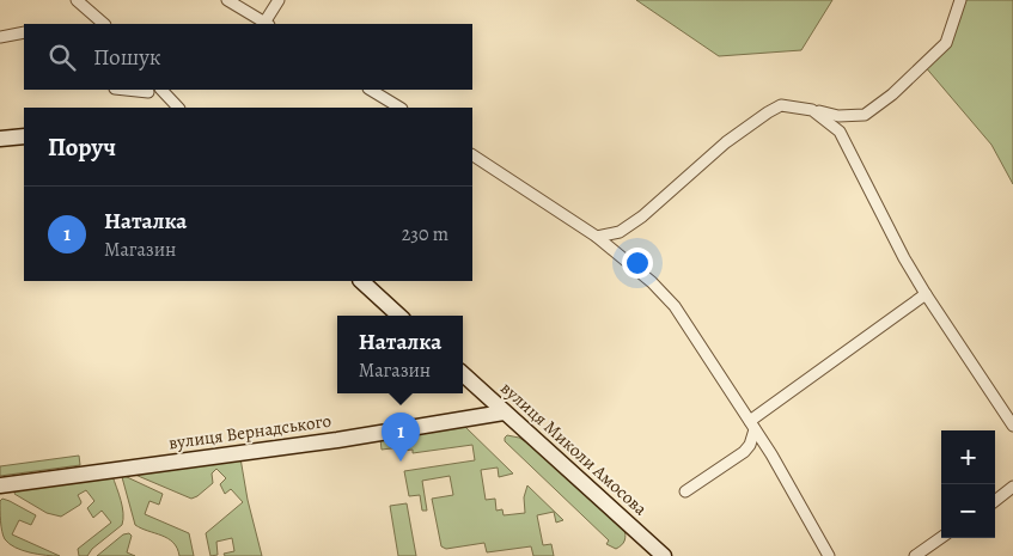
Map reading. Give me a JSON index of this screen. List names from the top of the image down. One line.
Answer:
{"streets":{"street":["вулиця Вернадського","вулиця Миколи Амосова"]},"crossings":[["вулиця Вернадського","вулиця Миколи Амосова"]],"page":{"search":"Пошук","heading":"Поруч","list":[{"mark":"1","name":"Наталка","note":"Магазин","value":"230 m"}],"popup":["Наталка","Магазин"],"pins":"1","map_buttons":["+","−"]}}
